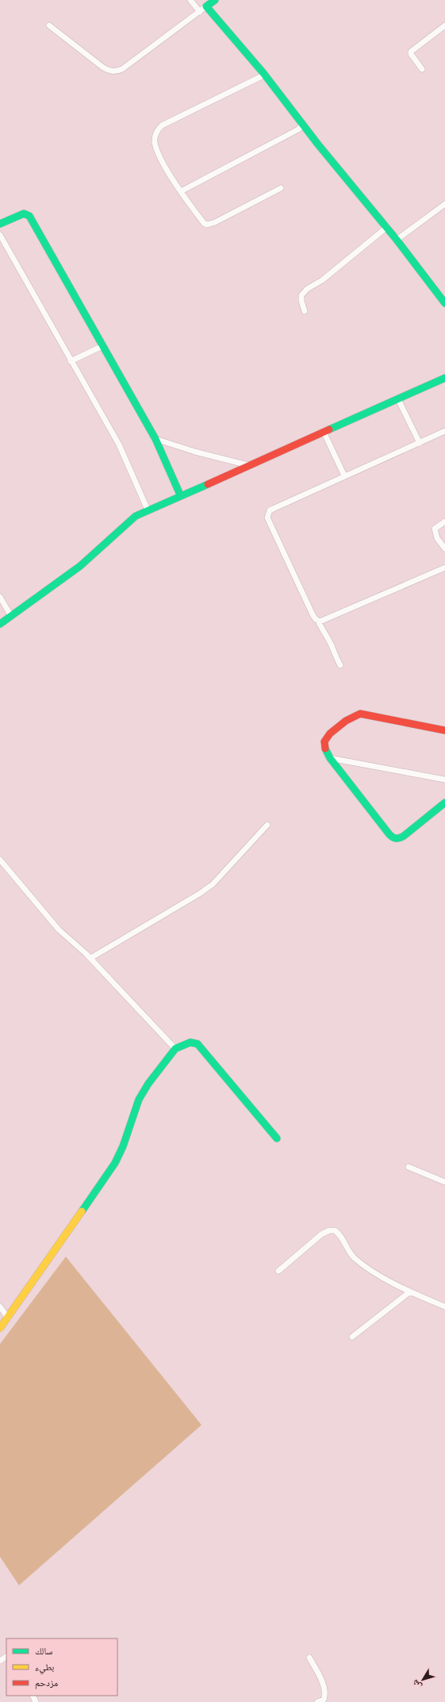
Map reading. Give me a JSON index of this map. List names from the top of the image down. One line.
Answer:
{"legend":["سالك","بطيء","مزدحم"],"north":"bottom left"}
